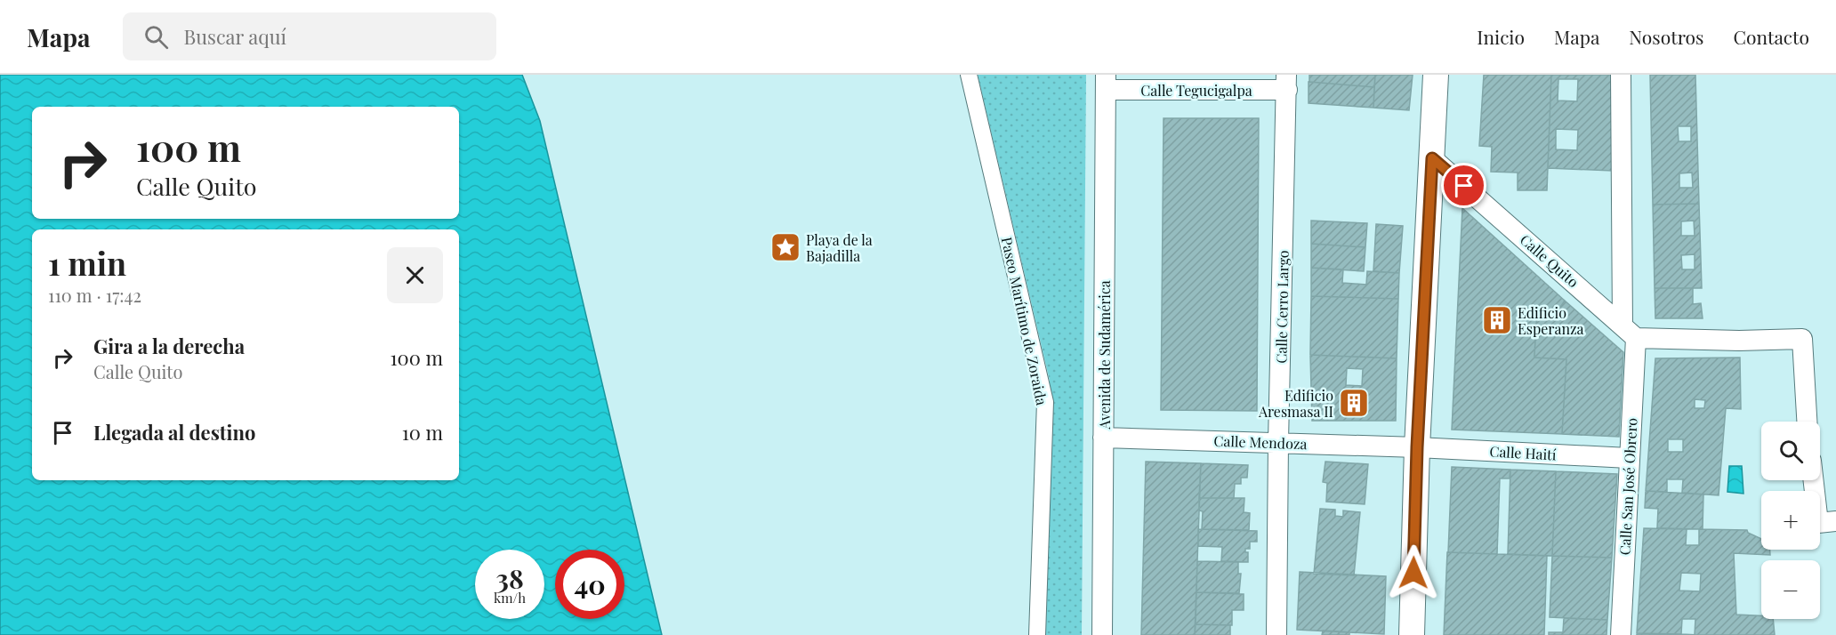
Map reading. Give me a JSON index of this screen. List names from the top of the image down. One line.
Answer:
{"streets":{"street":["Calle Tegucigalpa","Calle Quito","Calle Cerro Largo","Paseo Marítimo de Zoraida","Avenida de Sudamérica","Calle Mendoza","Calle Haití","Calle San José Obrero"]},"crossings":[["Calle Tegucigalpa","Calle Cerro Largo"],["Calle Tegucigalpa","Avenida de Sudamérica"],["Calle Quito","Calle San José Obrero"],["Calle Cerro Largo","Calle Mendoza"],["Avenida de Sudamérica","Calle Mendoza"],["Calle Mendoza","Calle Haití"],["Calle Haití","Calle San José Obrero"]],"places":{"place":["Playa de la Bajadilla"],"building":["Edificio Esperanza","Edificio Aresmasa II"]},"page":{"header":"Mapa","search":"Buscar aquí","nav":["Inicio","Mapa","Nosotros","Contacto"],"turn":["100 m","Calle Quito"],"heading":["1 min","110 m · 17:42"],"list":[{"name":"Gira a la derecha","note":"Calle Quito","value":"100 m"},{"name":"Llegada al destino","value":"10 m"}],"map_buttons":["+","−"],"speed":"38 km/h","limit":"40"}}
